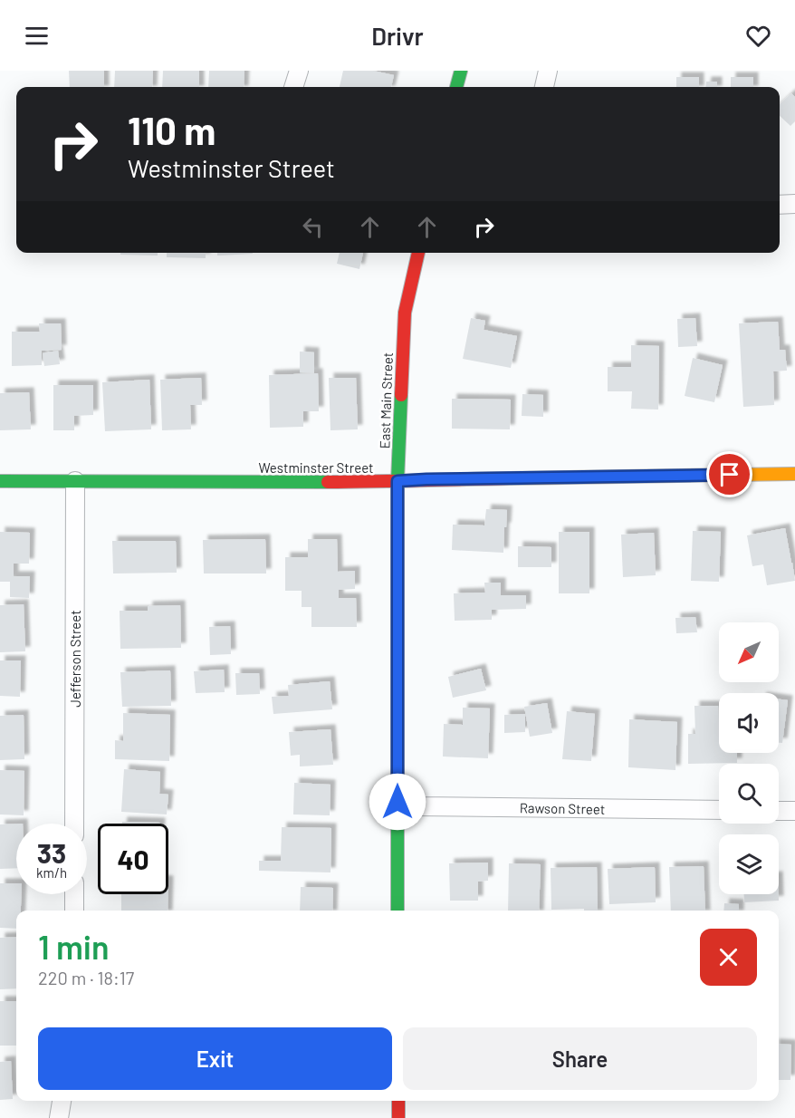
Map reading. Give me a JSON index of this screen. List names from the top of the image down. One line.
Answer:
{"streets":{"street":["East Main Street","Westminster Street","Jefferson Street","Rawson Street"]},"crossings":[["East Main Street","Westminster Street"],["East Main Street","Rawson Street"],["Westminster Street","Jefferson Street"]],"north":"bottom left","page":{"header":"Drivr","turn":["110 m","Westminster Street"],"speed":"33 km/h","limit":"40","heading":["1 min","220 m · 18:17"],"buttons":["Exit","Share"]}}
